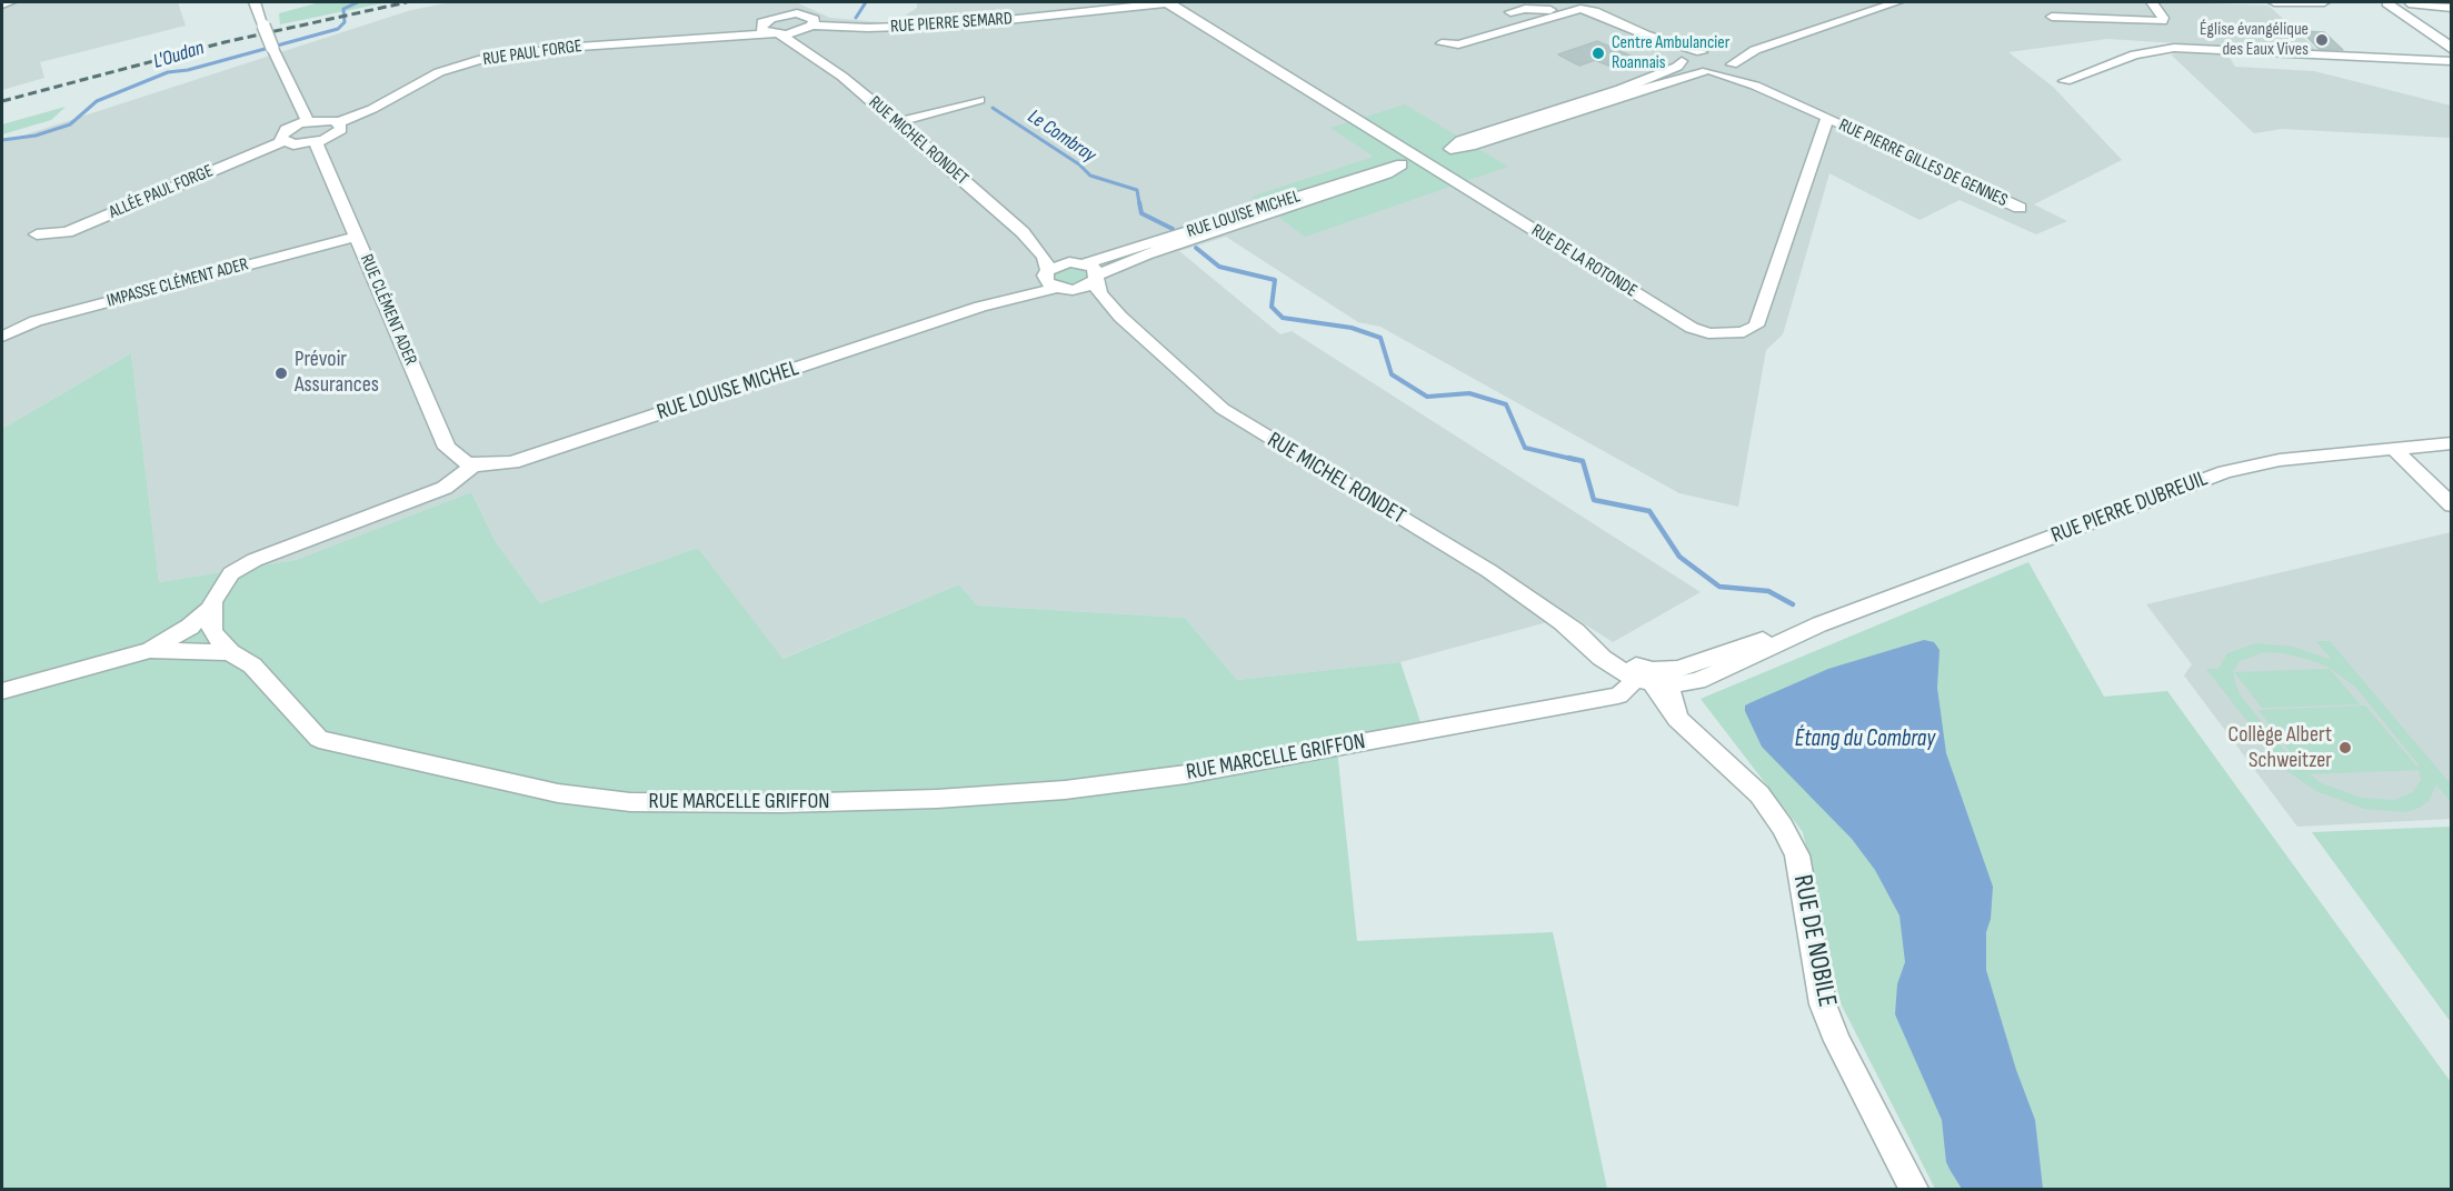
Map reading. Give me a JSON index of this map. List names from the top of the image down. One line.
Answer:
{"streets":{"street":["RUE PIERRE SEMARD","RUE PAUL FORGE","RUE MICHEL RONDET","RUE PIERRE GILLES DE GENNES","ALLÉE PAUL FORGE","RUE LOUISE MICHEL","RUE DE LA ROTONDE","IMPASSE CLÉMENT ADER","RUE CLÉMENT ADER","RUE PIERRE DUBREUIL","RUE MARCELLE GRIFFON","RUE DE NOBILE"]},"crossings":[["RUE PIERRE SEMARD","RUE PAUL FORGE"],["RUE PIERRE SEMARD","RUE MICHEL RONDET"],["RUE PIERRE SEMARD","RUE DE LA ROTONDE"],["RUE PAUL FORGE","RUE MICHEL RONDET"],["RUE MICHEL RONDET","RUE LOUISE MICHEL"],["RUE MICHEL RONDET","RUE PIERRE DUBREUIL"],["RUE MICHEL RONDET","RUE MARCELLE GRIFFON"],["RUE MICHEL RONDET","RUE DE NOBILE"],["RUE PIERRE GILLES DE GENNES","RUE DE LA ROTONDE"],["RUE LOUISE MICHEL","RUE DE LA ROTONDE"],["RUE LOUISE MICHEL","RUE CLÉMENT ADER"],["IMPASSE CLÉMENT ADER","RUE CLÉMENT ADER"],["RUE PIERRE DUBREUIL","RUE MARCELLE GRIFFON"],["RUE PIERRE DUBREUIL","RUE DE NOBILE"],["RUE MARCELLE GRIFFON","RUE DE NOBILE"]],"water":["L'Oudan","Le Combray","Étang du Combray"],"places":["Église évangélique des Eaux Vives","Centre Ambulancier Roannais","Prévoir Assurances","Collège Albert Schweitzer"]}
